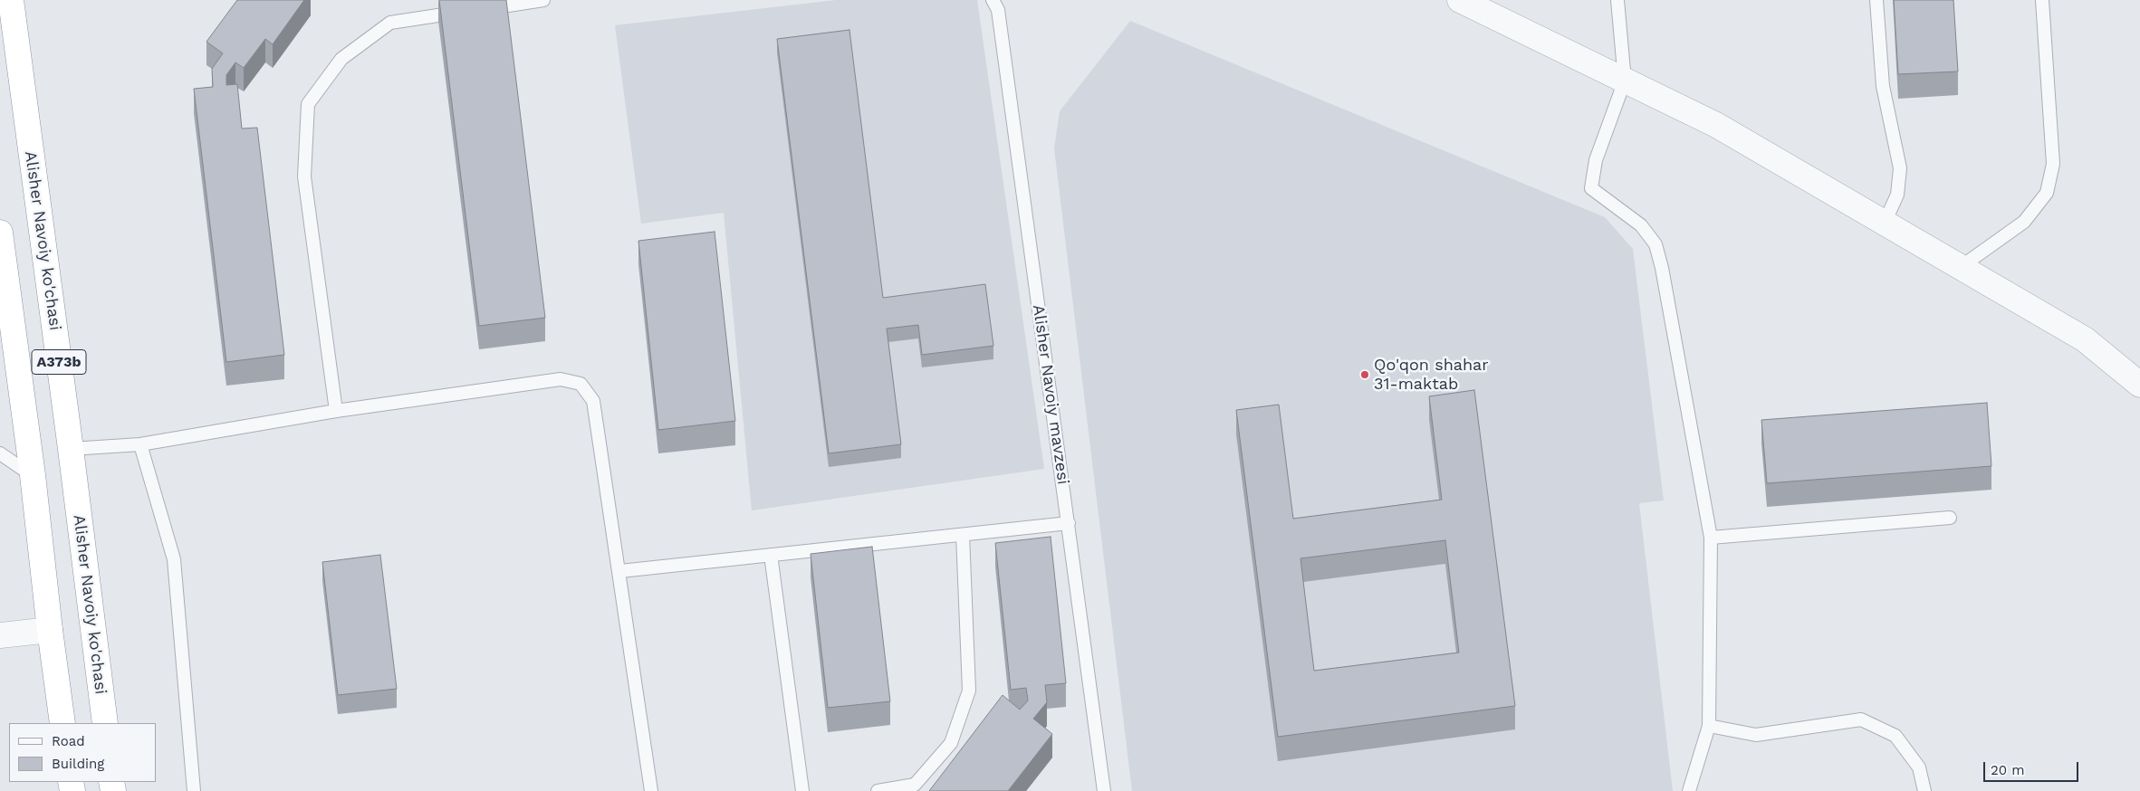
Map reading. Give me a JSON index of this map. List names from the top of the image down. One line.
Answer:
{"streets":{"highway":["Alisher Navoiy ko'chasi","A373b"],"lane":["Alisher Navoiy mavzesi"]},"places":["Qo'qon shahar 31-maktab"],"legend":["Road","Building"],"scale_bar":"20 m"}
